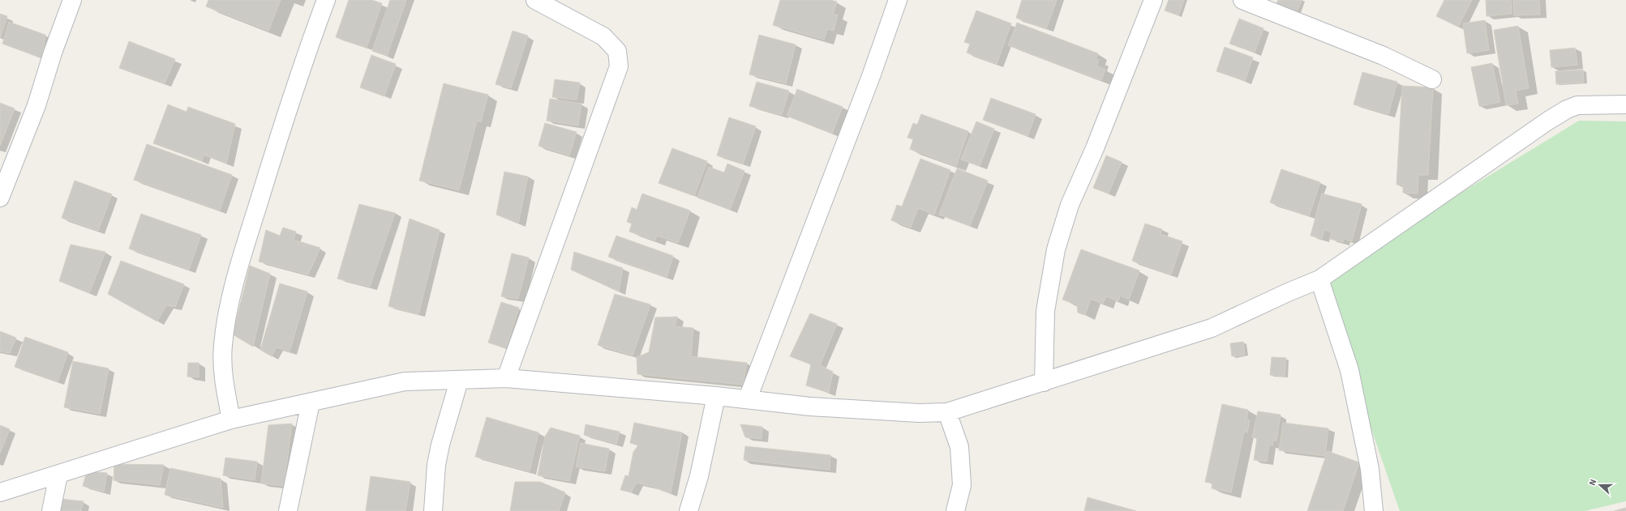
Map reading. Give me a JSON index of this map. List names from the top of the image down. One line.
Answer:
{"north":"left"}
